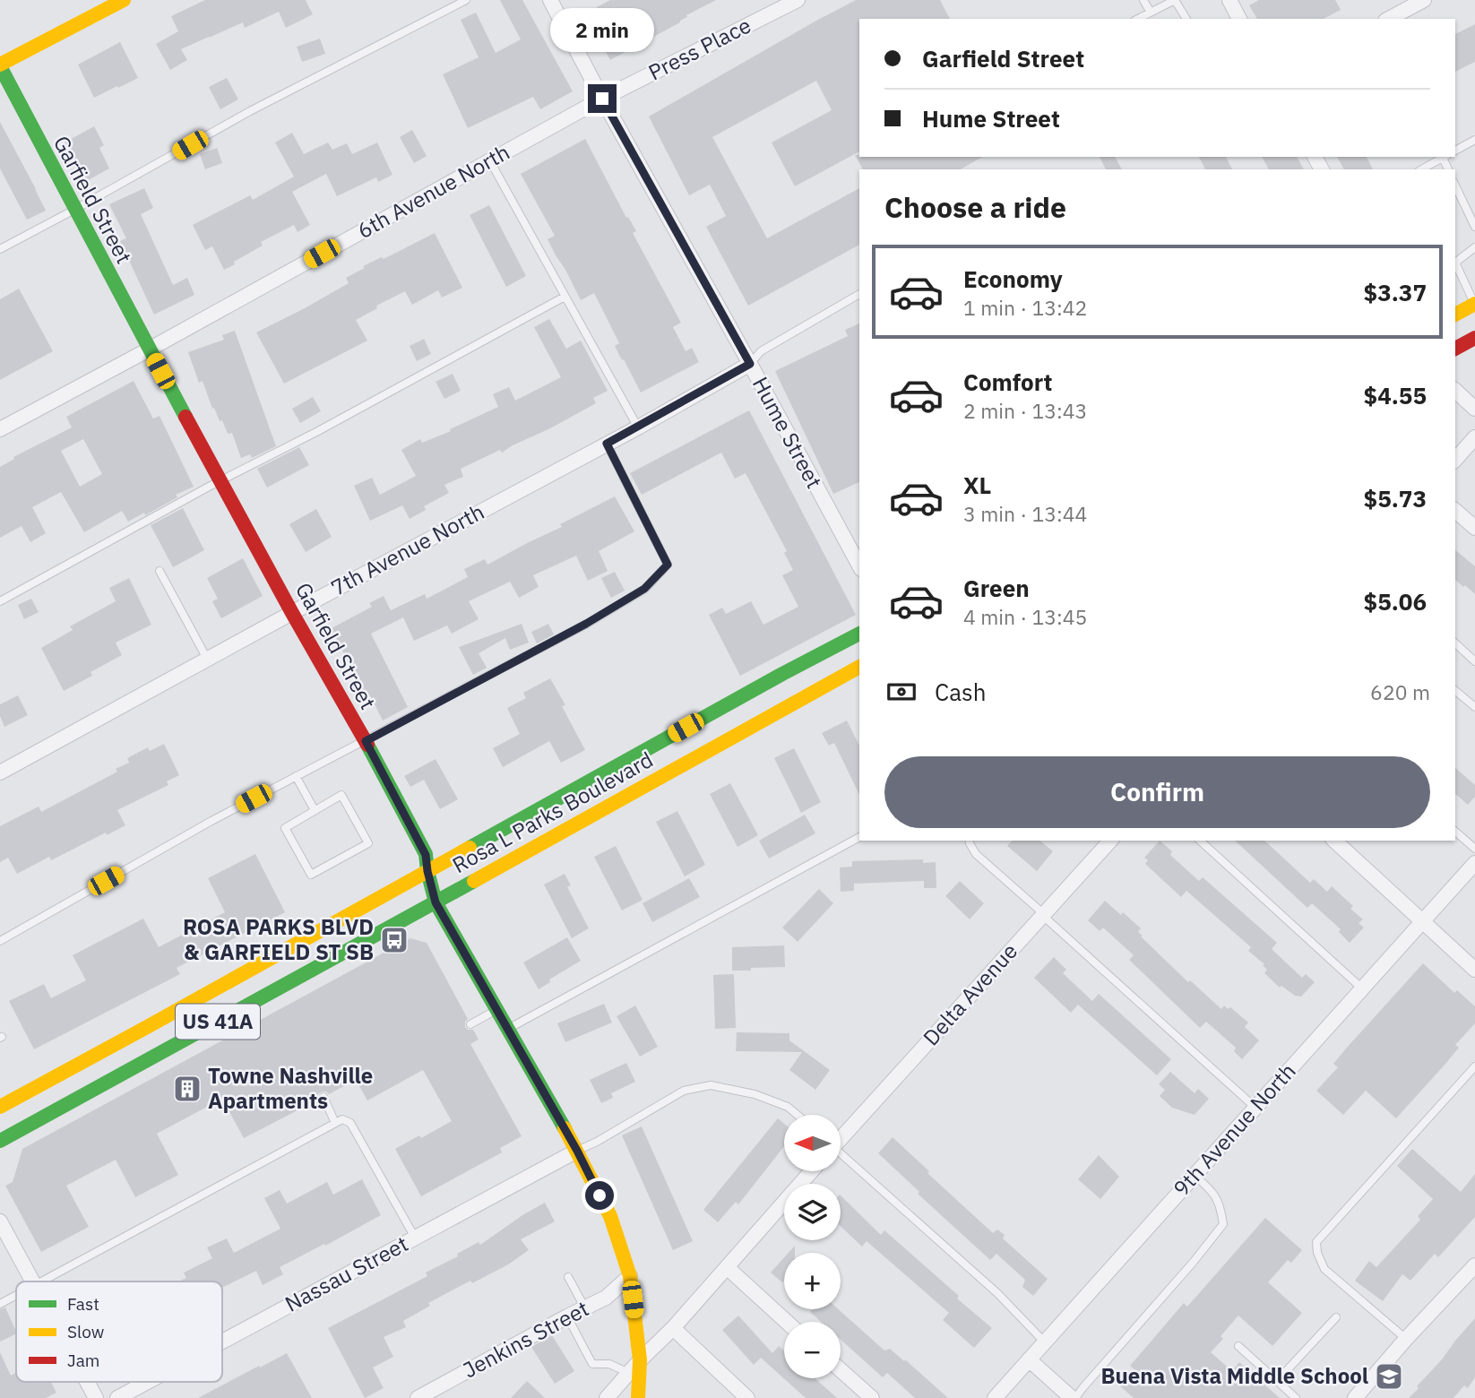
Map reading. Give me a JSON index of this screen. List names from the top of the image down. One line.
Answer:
{"streets":{"main road":["Garfield Street","Rosa L Parks Boulevard","US 41A"],"street":["Press Place","6th Avenue North","Hume Street","7th Avenue North","Delta Avenue","9th Avenue North","Nassau Street","Jenkins Street"]},"crossings":[["Press Place","6th Avenue North"],["Press Place","Hume Street"],["6th Avenue North","Garfield Street"],["6th Avenue North","Hume Street"],["Garfield Street","7th Avenue North"],["Garfield Street","Rosa L Parks Boulevard"],["Garfield Street","Nassau Street"],["Garfield Street","Jenkins Street"],["Hume Street","7th Avenue North"]],"places":{"bus stop":["ROSA PARKS BLVD & GARFIELD ST SB"],"building":["Towne Nashville Apartments"],"school or university":["Buena Vista Middle School"]},"legend":["Fast","Slow","Jam"],"north":"left","page":{"bubble":"2 min","banner":["Garfield Street","Hume Street"],"heading":"Choose a ride","list":[{"name":"Economy","note":"1 min · 13:42","value":"$3.37"},{"name":"Comfort","note":"2 min · 13:43","value":"$4.55"},{"name":"XL","note":"3 min · 13:44","value":"$5.73"},{"name":"Green","note":"4 min · 13:45","value":"$5.06"}],"pay":["Cash","620 m"],"buttons":"Confirm","map_buttons":["+","−"]}}
